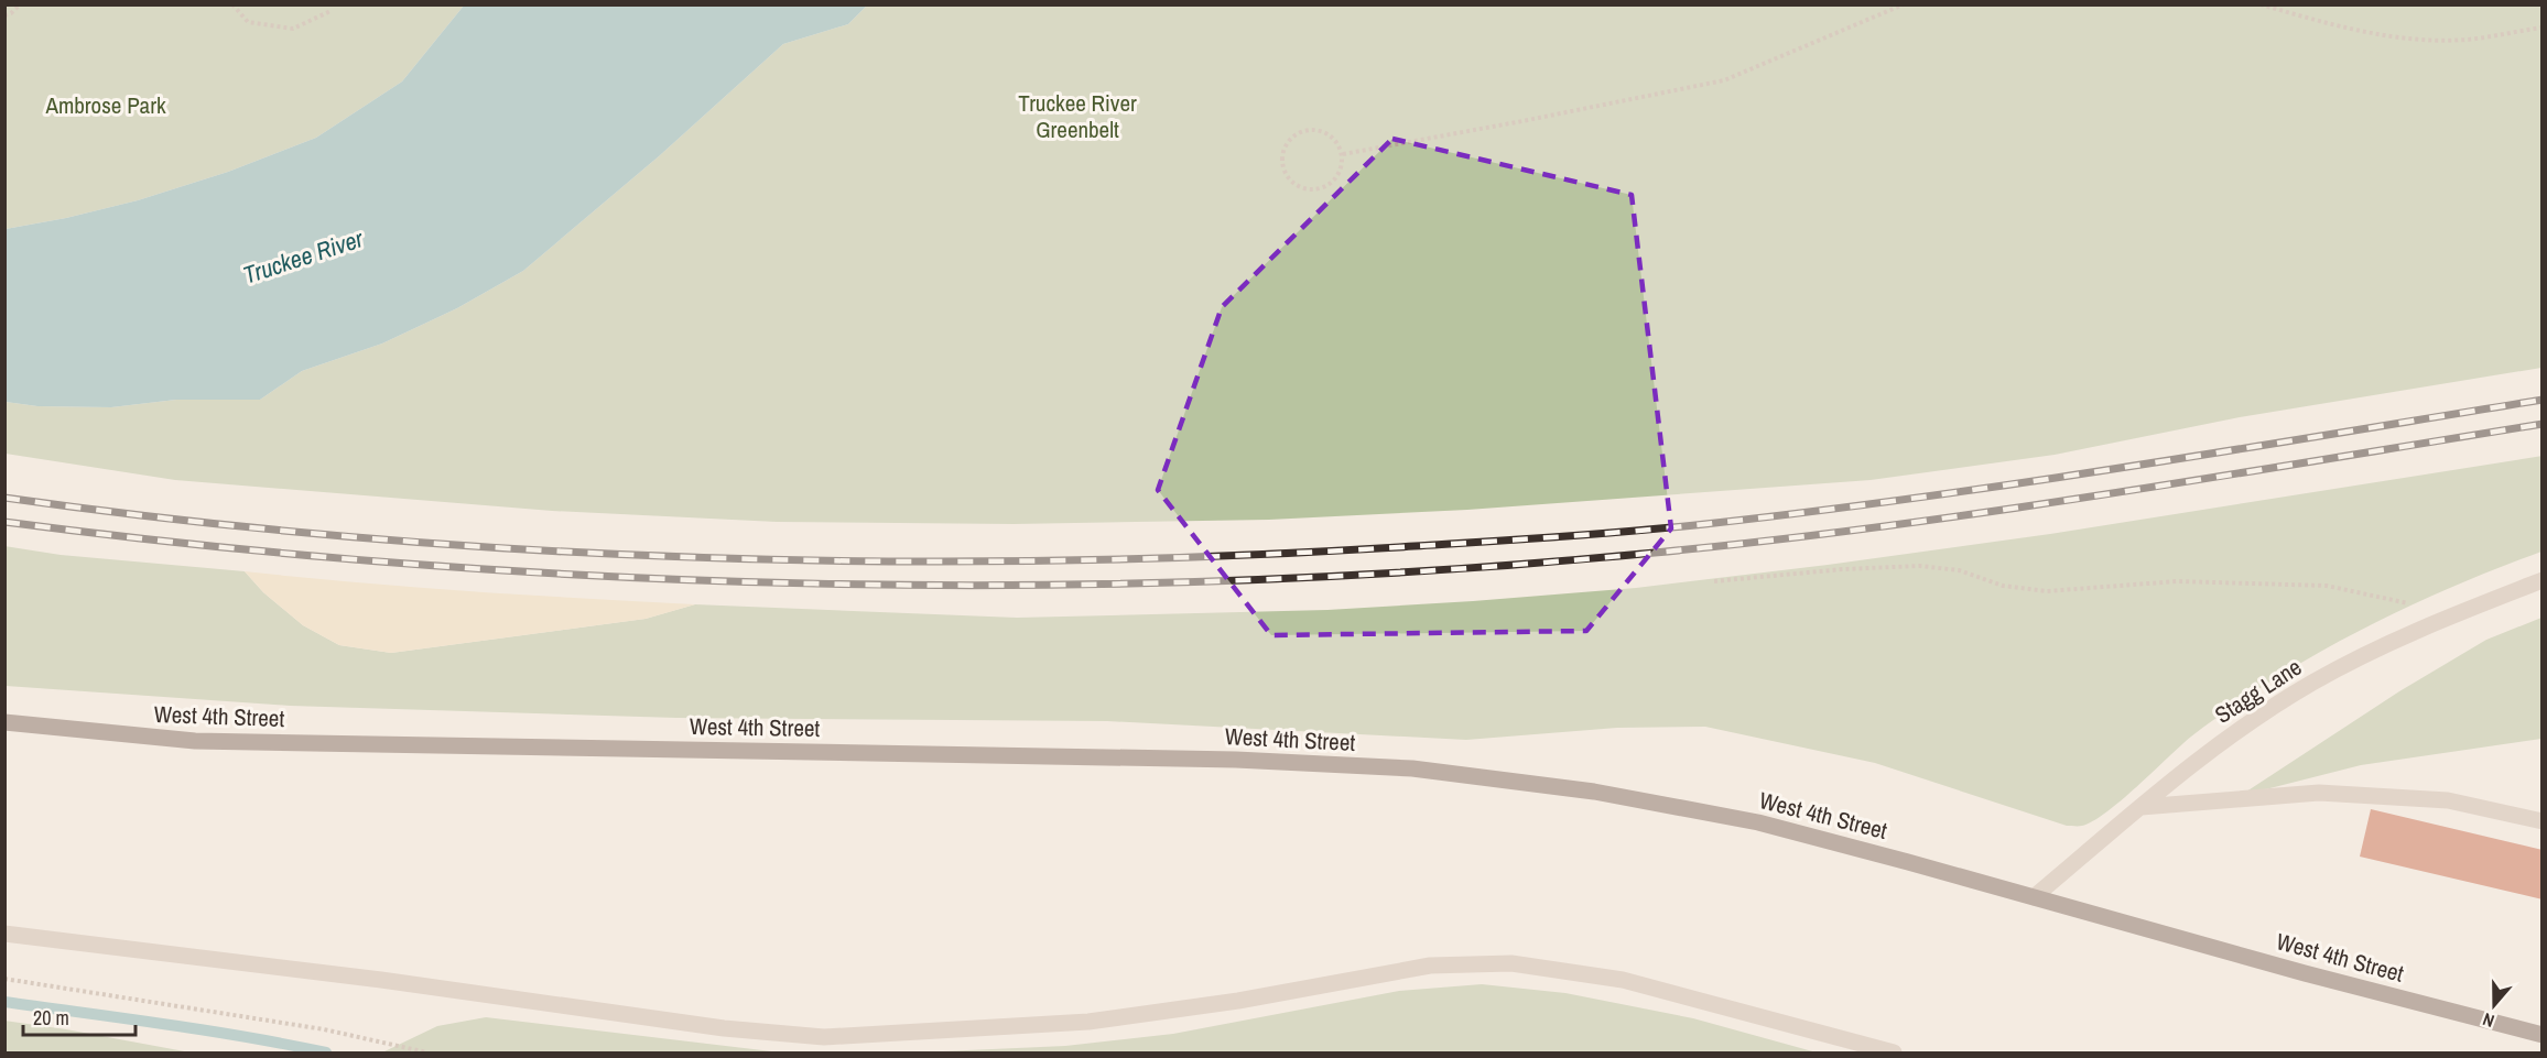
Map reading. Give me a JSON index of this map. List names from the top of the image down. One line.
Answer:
{"streets":{"main road":["West 4th Street"],"street":["Stagg Lane"]},"crossings":[["Stagg Lane","West 4th Street"]],"water":["Truckee River"],"parks":["Truckee River Greenbelt","Ambrose Park"],"scale_bar":"20 m","north":"bottom"}
